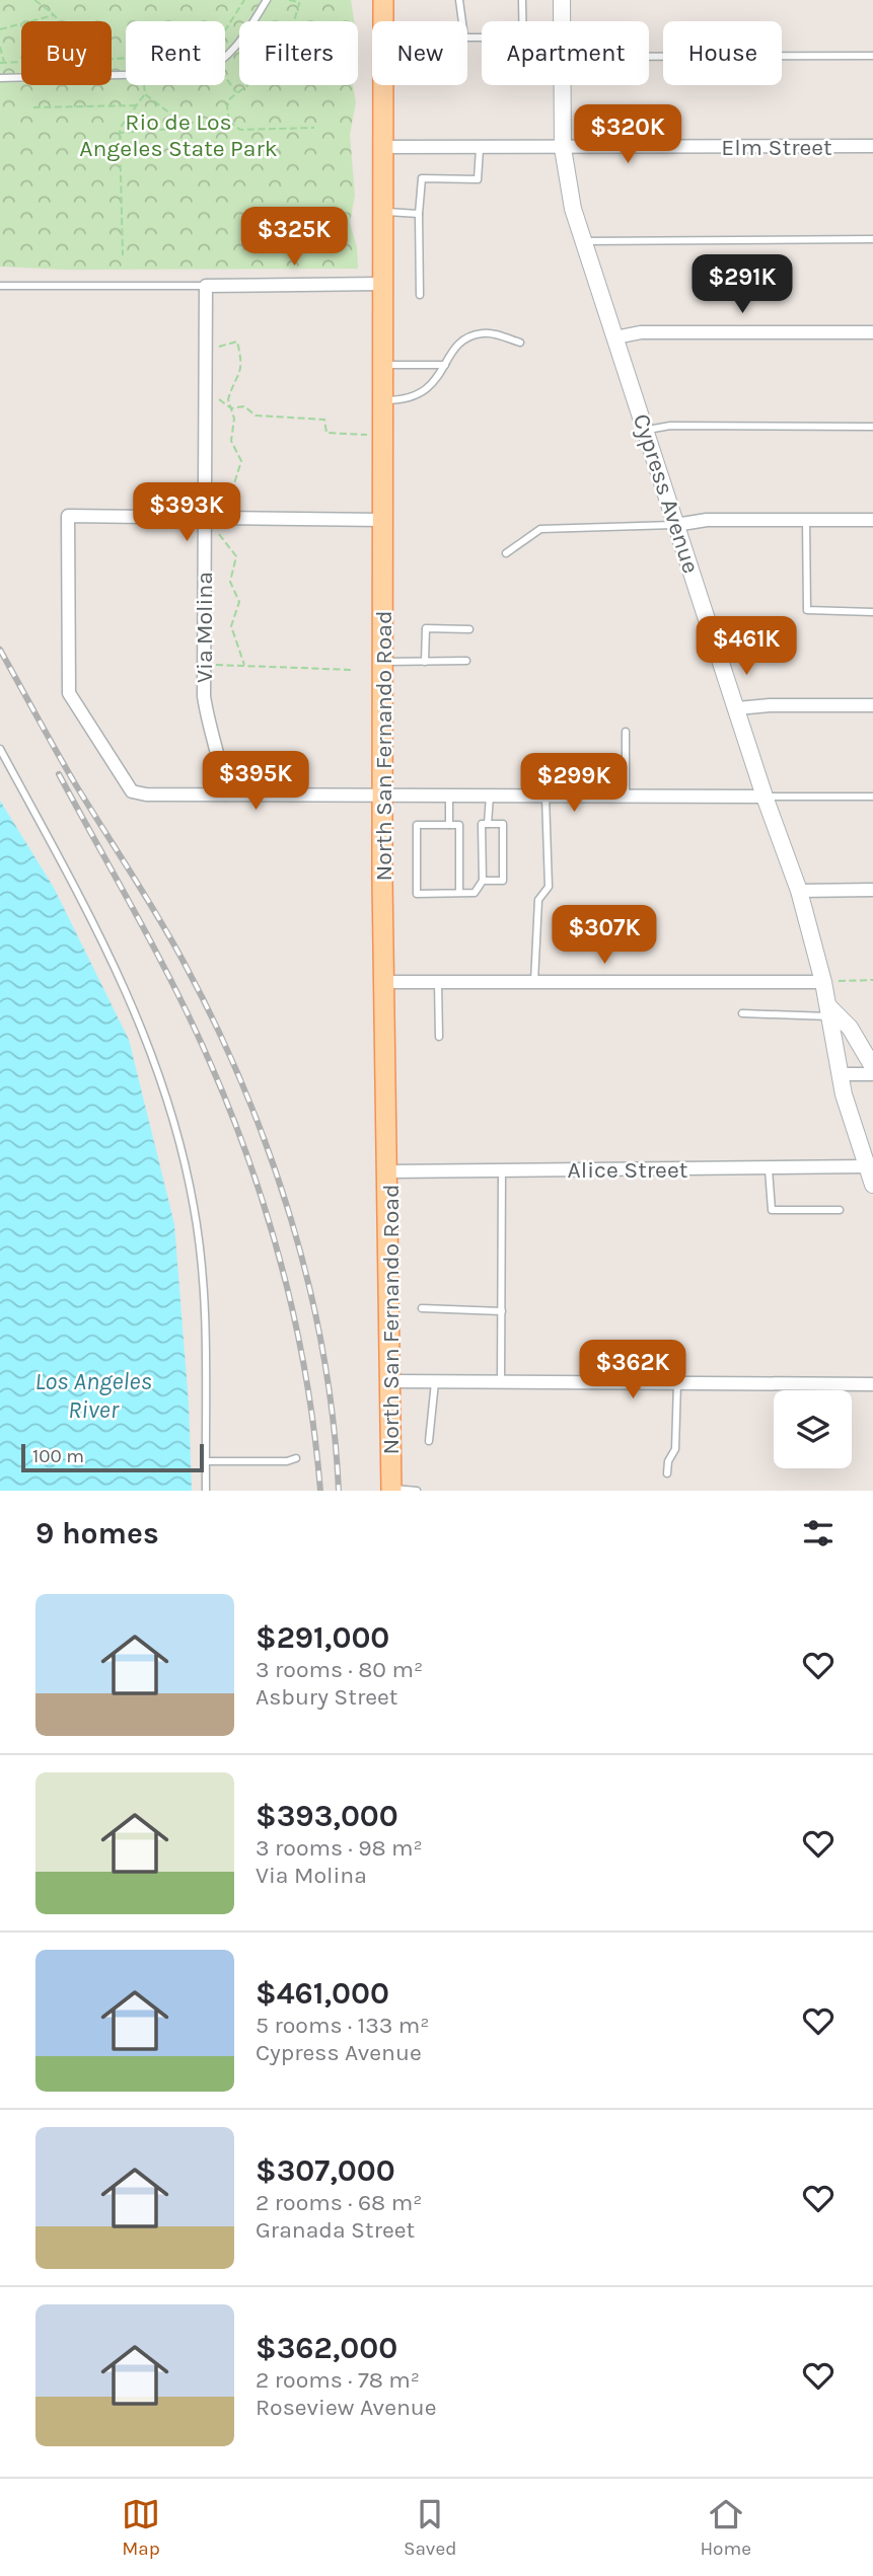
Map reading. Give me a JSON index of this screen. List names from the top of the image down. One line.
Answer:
{"streets":{"main road":["North San Fernando Road"],"street":["Elm Street","Cypress Avenue","Via Molina","Alice Street"]},"crossings":[["Elm Street","Cypress Avenue"],["Elm Street","North San Fernando Road"],["Cypress Avenue","Alice Street"],["North San Fernando Road","Alice Street"]],"water":["Los Angeles River"],"parks":["Rio de Los Angeles State Park"],"scale_bar":"100 m","page":{"chip":["Buy","Rent","Filters","New","Apartment","House"],"price":["$320K","$325K","$291K","$393K","$461K","$395K","$299K","$307K","$362K"],"scale":"100 m","heading":"9 homes","list":[{"name":"$291,000","note":"3 rooms · 80 m² · Asbury Street"},{"name":"$393,000","note":"3 rooms · 98 m² · Via Molina"},{"name":"$461,000","note":"5 rooms · 133 m² · Cypress Avenue"},{"name":"$307,000","note":"2 rooms · 68 m² · Granada Street"},{"name":"$362,000","note":"2 rooms · 78 m² · Roseview Avenue"}],"tabs":["Map","Saved","Home"]}}
